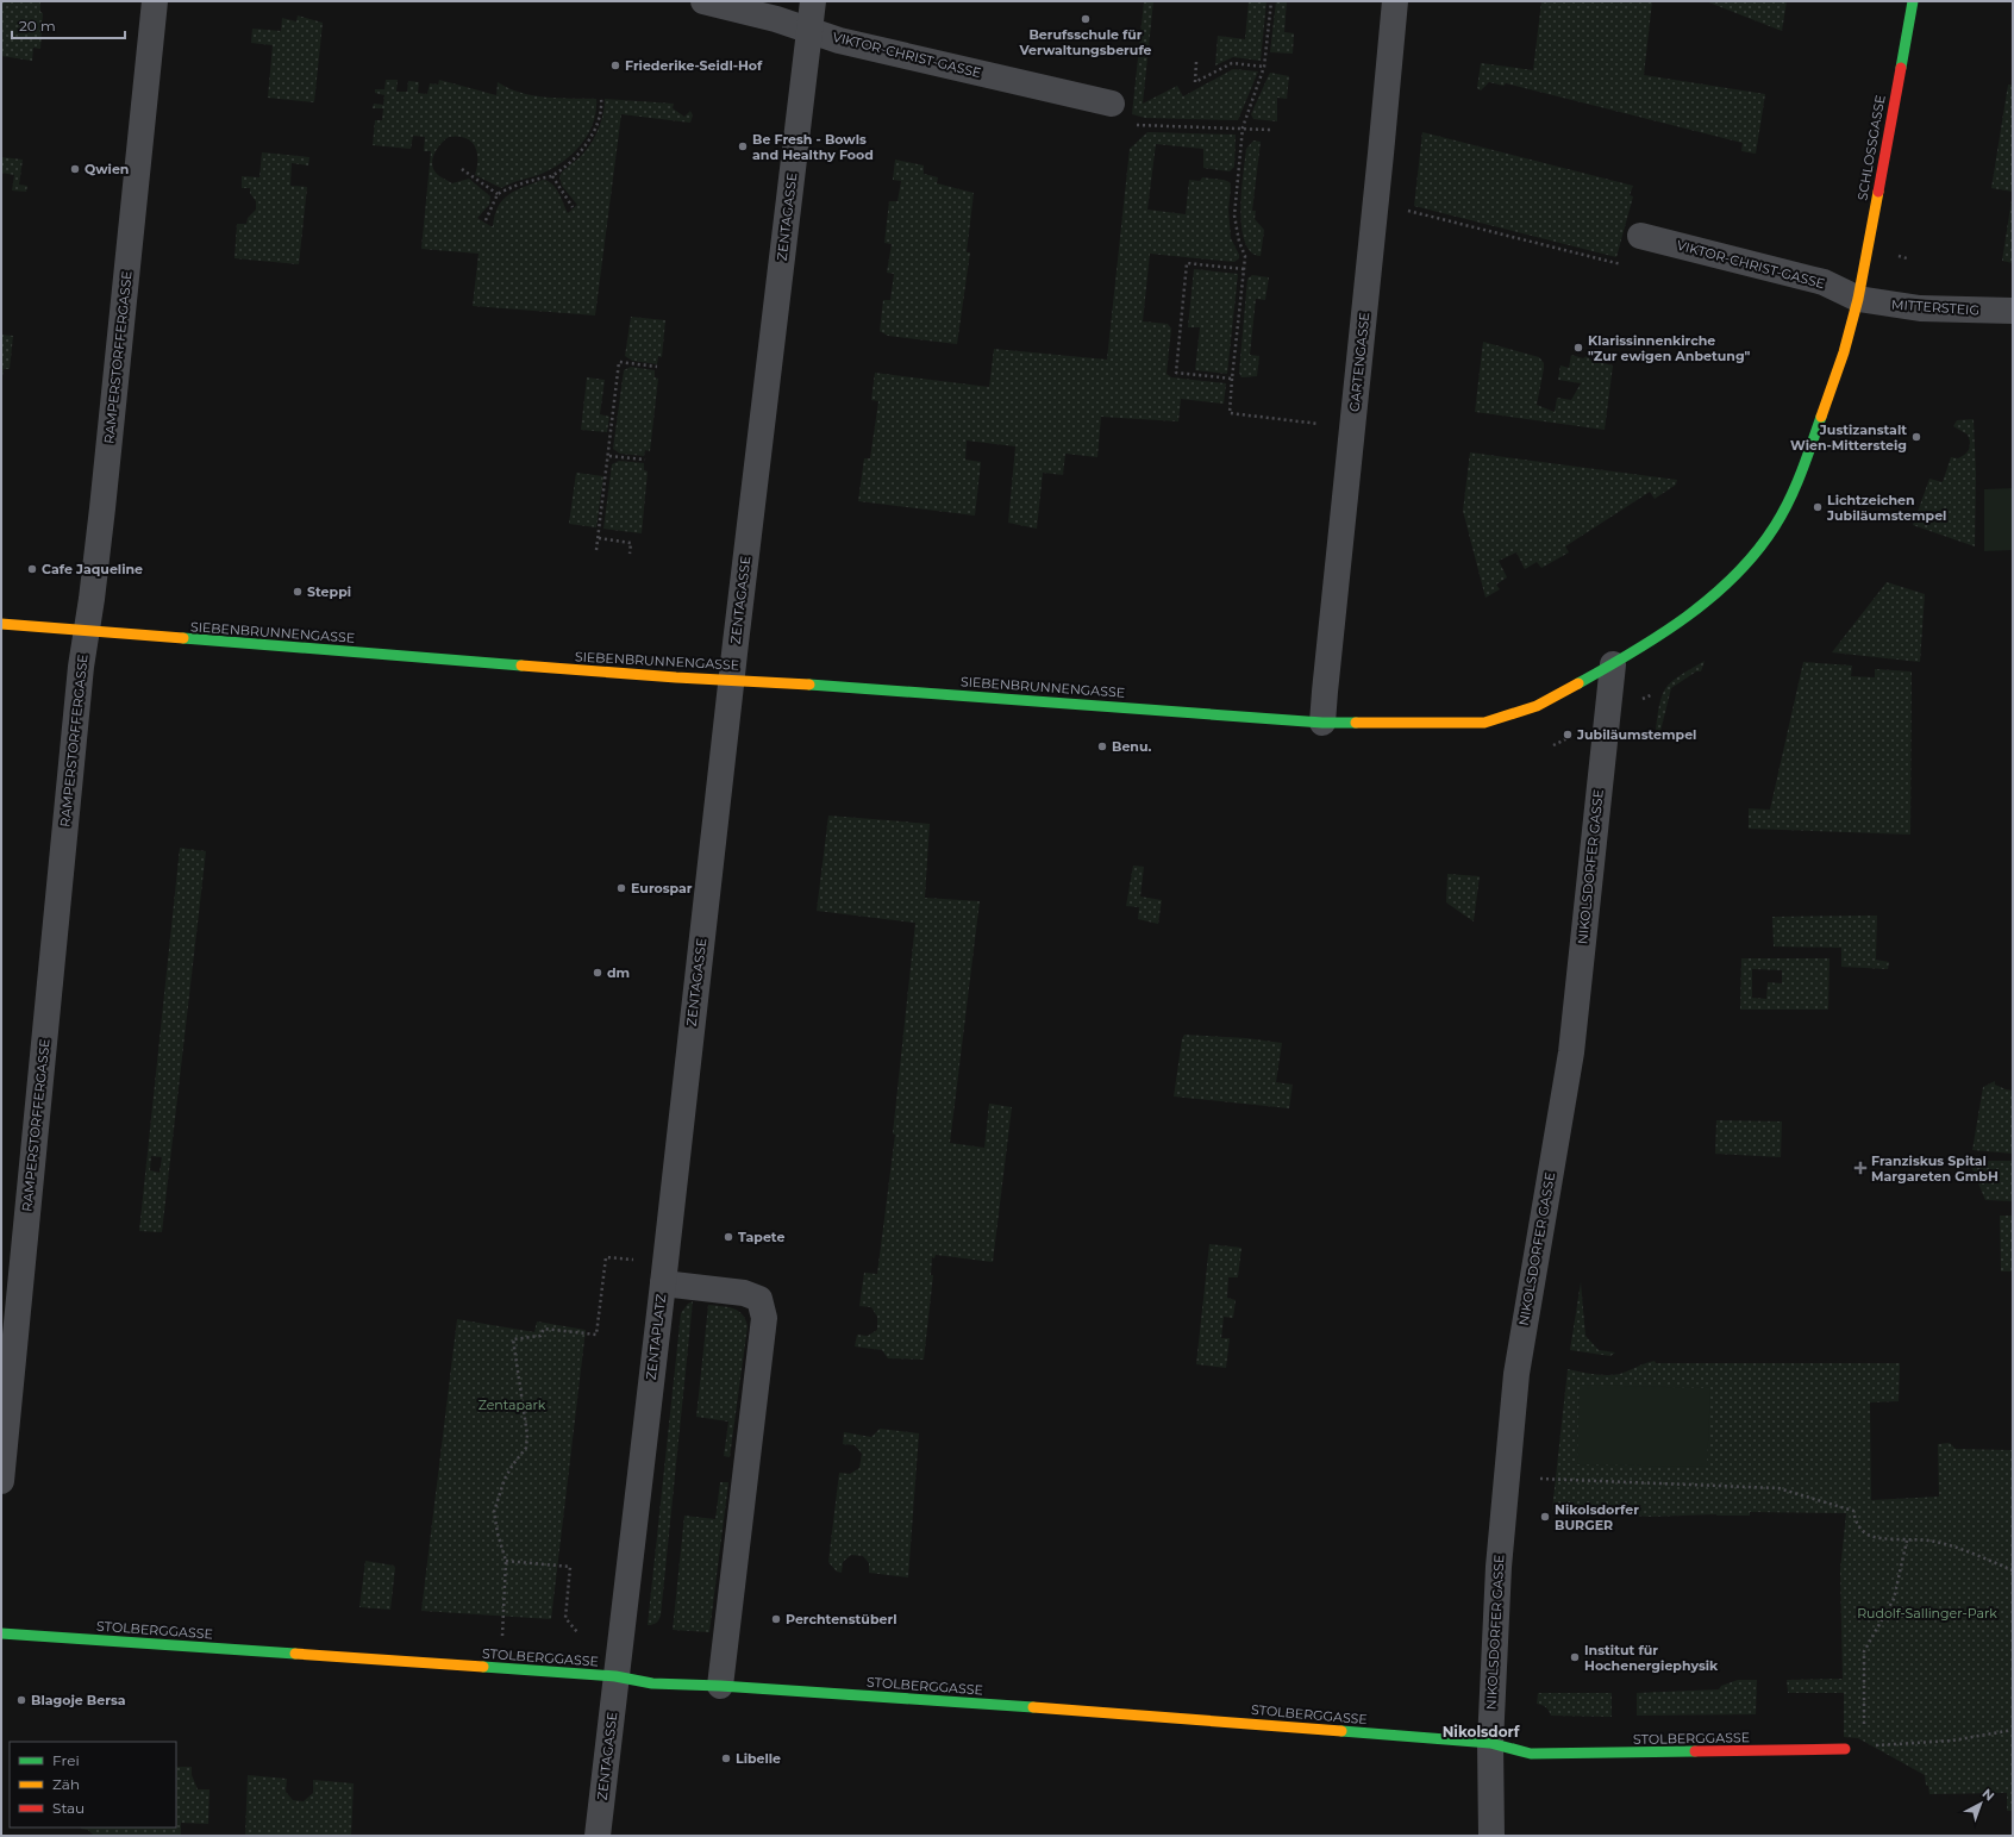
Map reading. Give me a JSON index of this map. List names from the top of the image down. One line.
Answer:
{"streets":{"street":["VIKTOR-CHRIST-GASSE","SCHLOSSGASSE","ZENTAGASSE","MITTERSTEIG","RAMPERSTORFFERGASSE","GARTENGASSE","SIEBENBRUNNENGASSE","NIKOLSDORFER GASSE","ZENTAPLATZ","STOLBERGGASSE"]},"crossings":[["VIKTOR-CHRIST-GASSE","SCHLOSSGASSE"],["VIKTOR-CHRIST-GASSE","ZENTAGASSE"],["VIKTOR-CHRIST-GASSE","MITTERSTEIG"],["VIKTOR-CHRIST-GASSE","SIEBENBRUNNENGASSE"],["SCHLOSSGASSE","MITTERSTEIG"],["SCHLOSSGASSE","SIEBENBRUNNENGASSE"],["ZENTAGASSE","SIEBENBRUNNENGASSE"],["ZENTAGASSE","ZENTAPLATZ"],["ZENTAGASSE","STOLBERGGASSE"],["MITTERSTEIG","SIEBENBRUNNENGASSE"],["RAMPERSTORFFERGASSE","SIEBENBRUNNENGASSE"],["GARTENGASSE","SIEBENBRUNNENGASSE"],["SIEBENBRUNNENGASSE","NIKOLSDORFER GASSE"],["NIKOLSDORFER GASSE","STOLBERGGASSE"],["ZENTAPLATZ","STOLBERGGASSE"]],"districts":["Nikolsdorf"],"parks":["Zentapark","Rudolf-Sallinger-Park"],"places":{"other":["Berufsschule für Verwaltungsberufe","Friederike-Seidl-Hof","Be Fresh - Bowls and Healthy Food","Qwien","Klarissinnenkirche \"Zur ewigen Anbetung\"","Justizanstalt Wien-Mittersteig","Lichtzeichen Jubiläumstempel","Cafe Jaqueline","Steppi","Jubiläumstempel","Benu.","Eurospar","dm","Tapete","Nikolsdorfer BURGER","Perchtenstüberl","Institut für Hochenergiephysik","Blagoje Bersa","Libelle"],"health":["Franziskus Spital Margareten GmbH"]},"legend":["Frei","Zäh","Stau"],"scale_bar":"20 m","north":"top right"}
